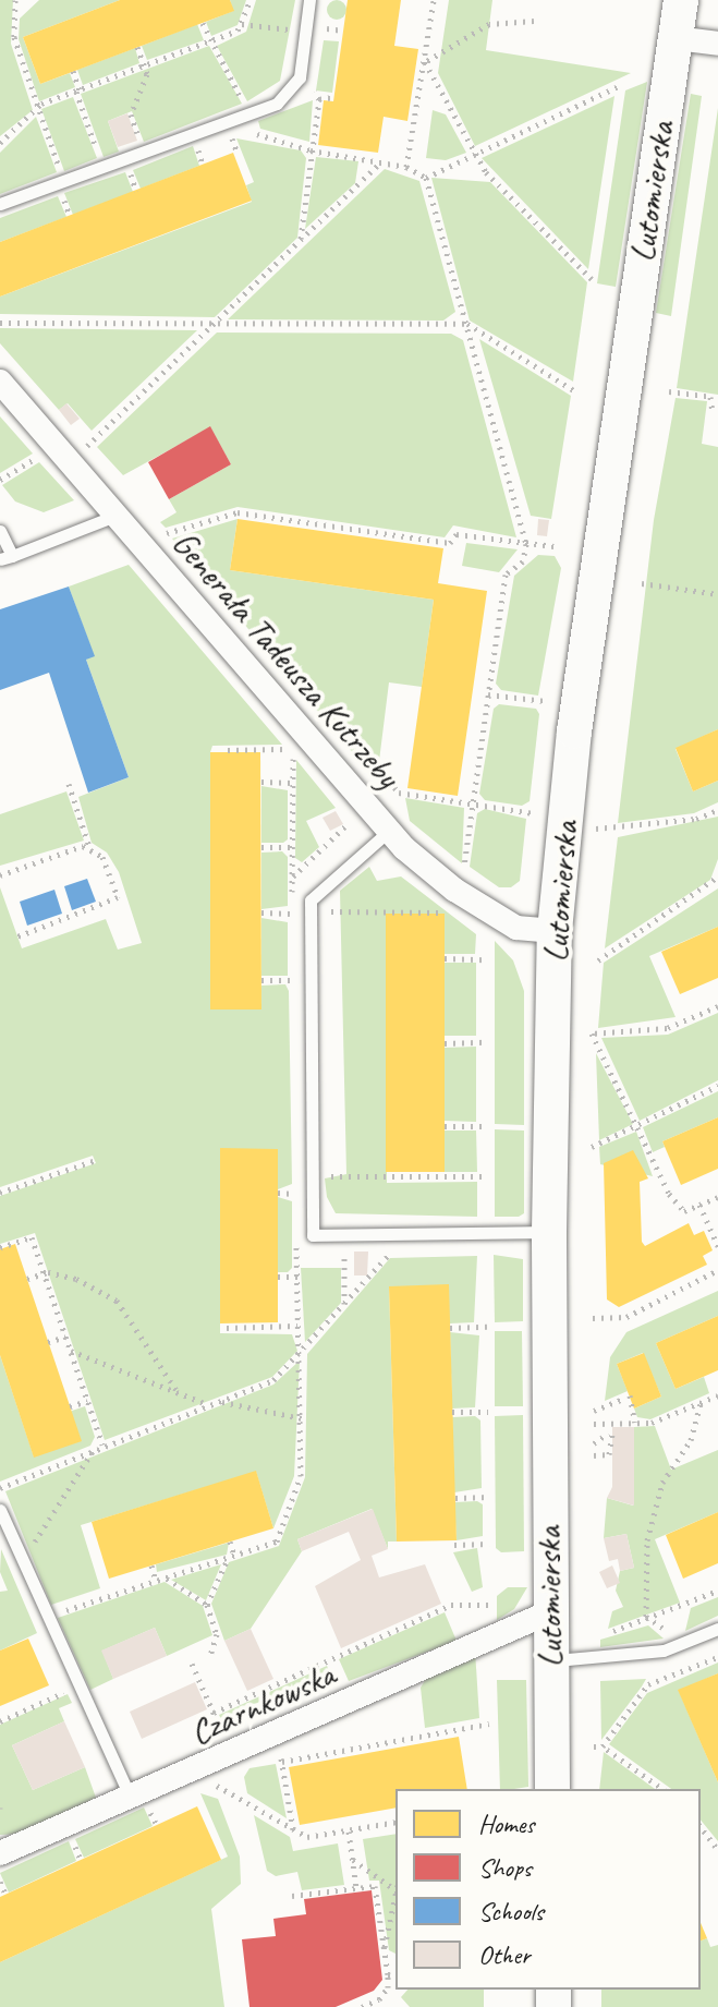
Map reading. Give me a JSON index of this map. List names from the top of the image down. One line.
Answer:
{"streets":{"main road":["Lutomierska"],"street":["Generała Tadeusza Kutrzeby","Czarnkowska"]},"crossings":[["Lutomierska","Generała Tadeusza Kutrzeby"],["Lutomierska","Czarnkowska"]],"legend":["Homes","Shops","Schools","Other"]}
